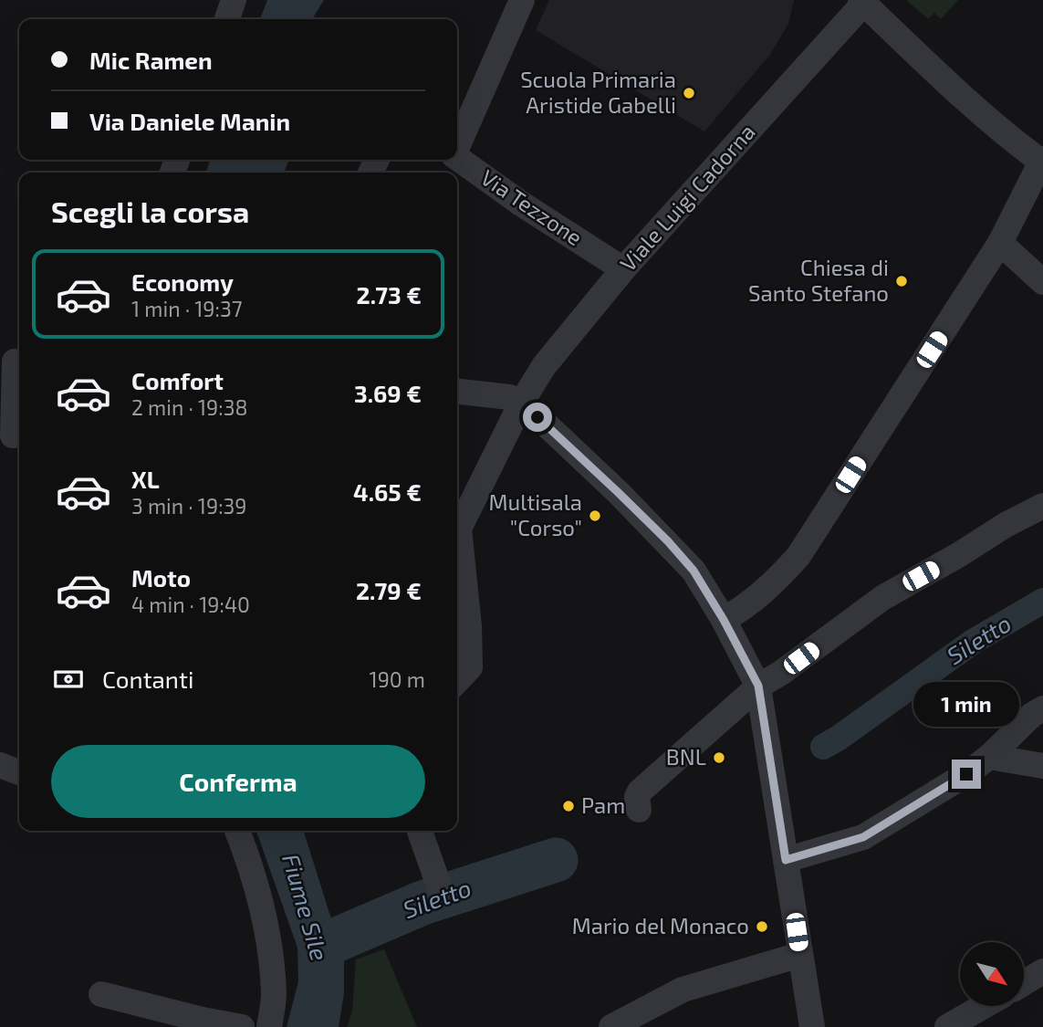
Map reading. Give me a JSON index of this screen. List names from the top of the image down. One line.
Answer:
{"streets":{"street":["Viale Luigi Cadorna","Via Tezzone"]},"crossings":[["Viale Luigi Cadorna","Via Tezzone"]],"water":["Siletto","Fiume Sile"],"places":["Scuola Primaria Aristide Gabelli","Chiesa di Santo Stefano","Multisala \"Corso\"","BNL","Pam","Mario del Monaco"],"north":"bottom right","page":{"banner":["Mic Ramen","Via Daniele Manin"],"heading":"Scegli la corsa","list":[{"name":"Economy","note":"1 min · 19:37","value":"2.73 €"},{"name":"Comfort","note":"2 min · 19:38","value":"3.69 €"},{"name":"XL","note":"3 min · 19:39","value":"4.65 €"},{"name":"Moto","note":"4 min · 19:40","value":"2.79 €"}],"pay":["Contanti","190 m"],"bubble":"1 min","buttons":"Conferma"}}
